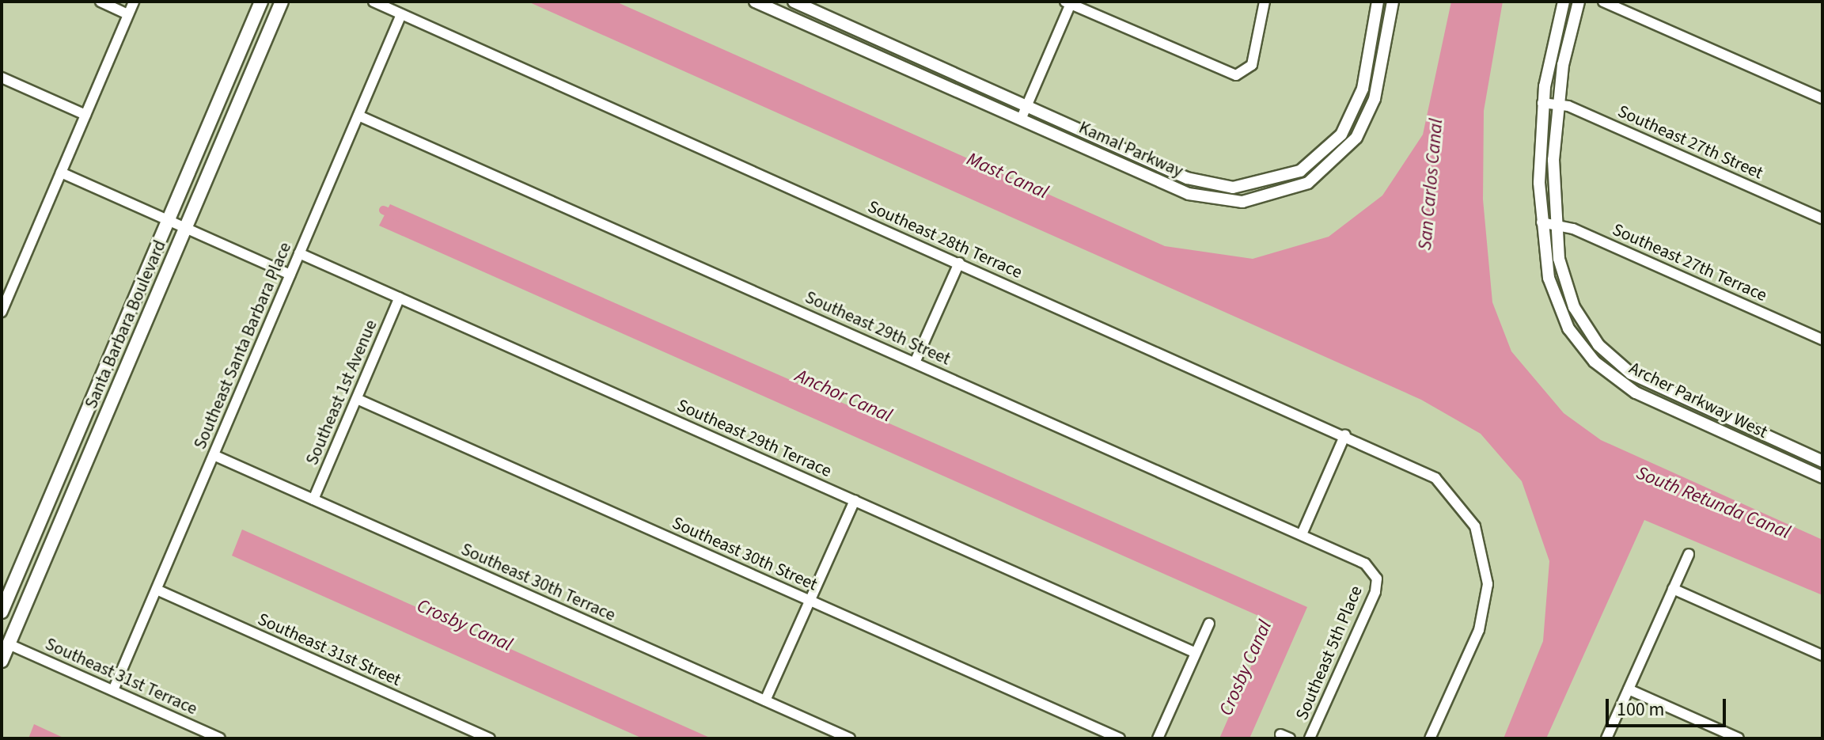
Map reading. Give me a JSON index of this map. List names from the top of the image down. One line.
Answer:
{"streets":{"main road":["Santa Barbara Boulevard"],"street":["Southeast 27th Street","Kamal Parkway","Southeast 28th Terrace","Southeast 27th Terrace","Southeast 29th Street","Southeast Santa Barbara Place","Southeast 1st Avenue","Archer Parkway West","Southeast 29th Terrace","Southeast 30th Street","Southeast 30th Terrace","Southeast 31st Street","Southeast 5th Place","Southeast 31st Terrace"]},"crossings":[["Southeast 27th Street","Archer Parkway West"],["Southeast 28th Terrace","Southeast Santa Barbara Place"],["Southeast 27th Terrace","Archer Parkway West"],["Santa Barbara Boulevard","Southeast 31st Terrace"],["Southeast 29th Street","Southeast Santa Barbara Place"],["Southeast 29th Street","Southeast 5th Place"],["Southeast Santa Barbara Place","Southeast 29th Terrace"],["Southeast Santa Barbara Place","Southeast 30th Terrace"],["Southeast Santa Barbara Place","Southeast 31st Street"],["Southeast Santa Barbara Place","Southeast 31st Terrace"],["Southeast 1st Avenue","Southeast 29th Terrace"],["Southeast 1st Avenue","Southeast 30th Street"],["Southeast 1st Avenue","Southeast 30th Terrace"]],"water":["Mast Canal","San Carlos Canal","Anchor Canal","South Retunda Canal","Crosby Canal"],"scale_bar":"100 m"}
